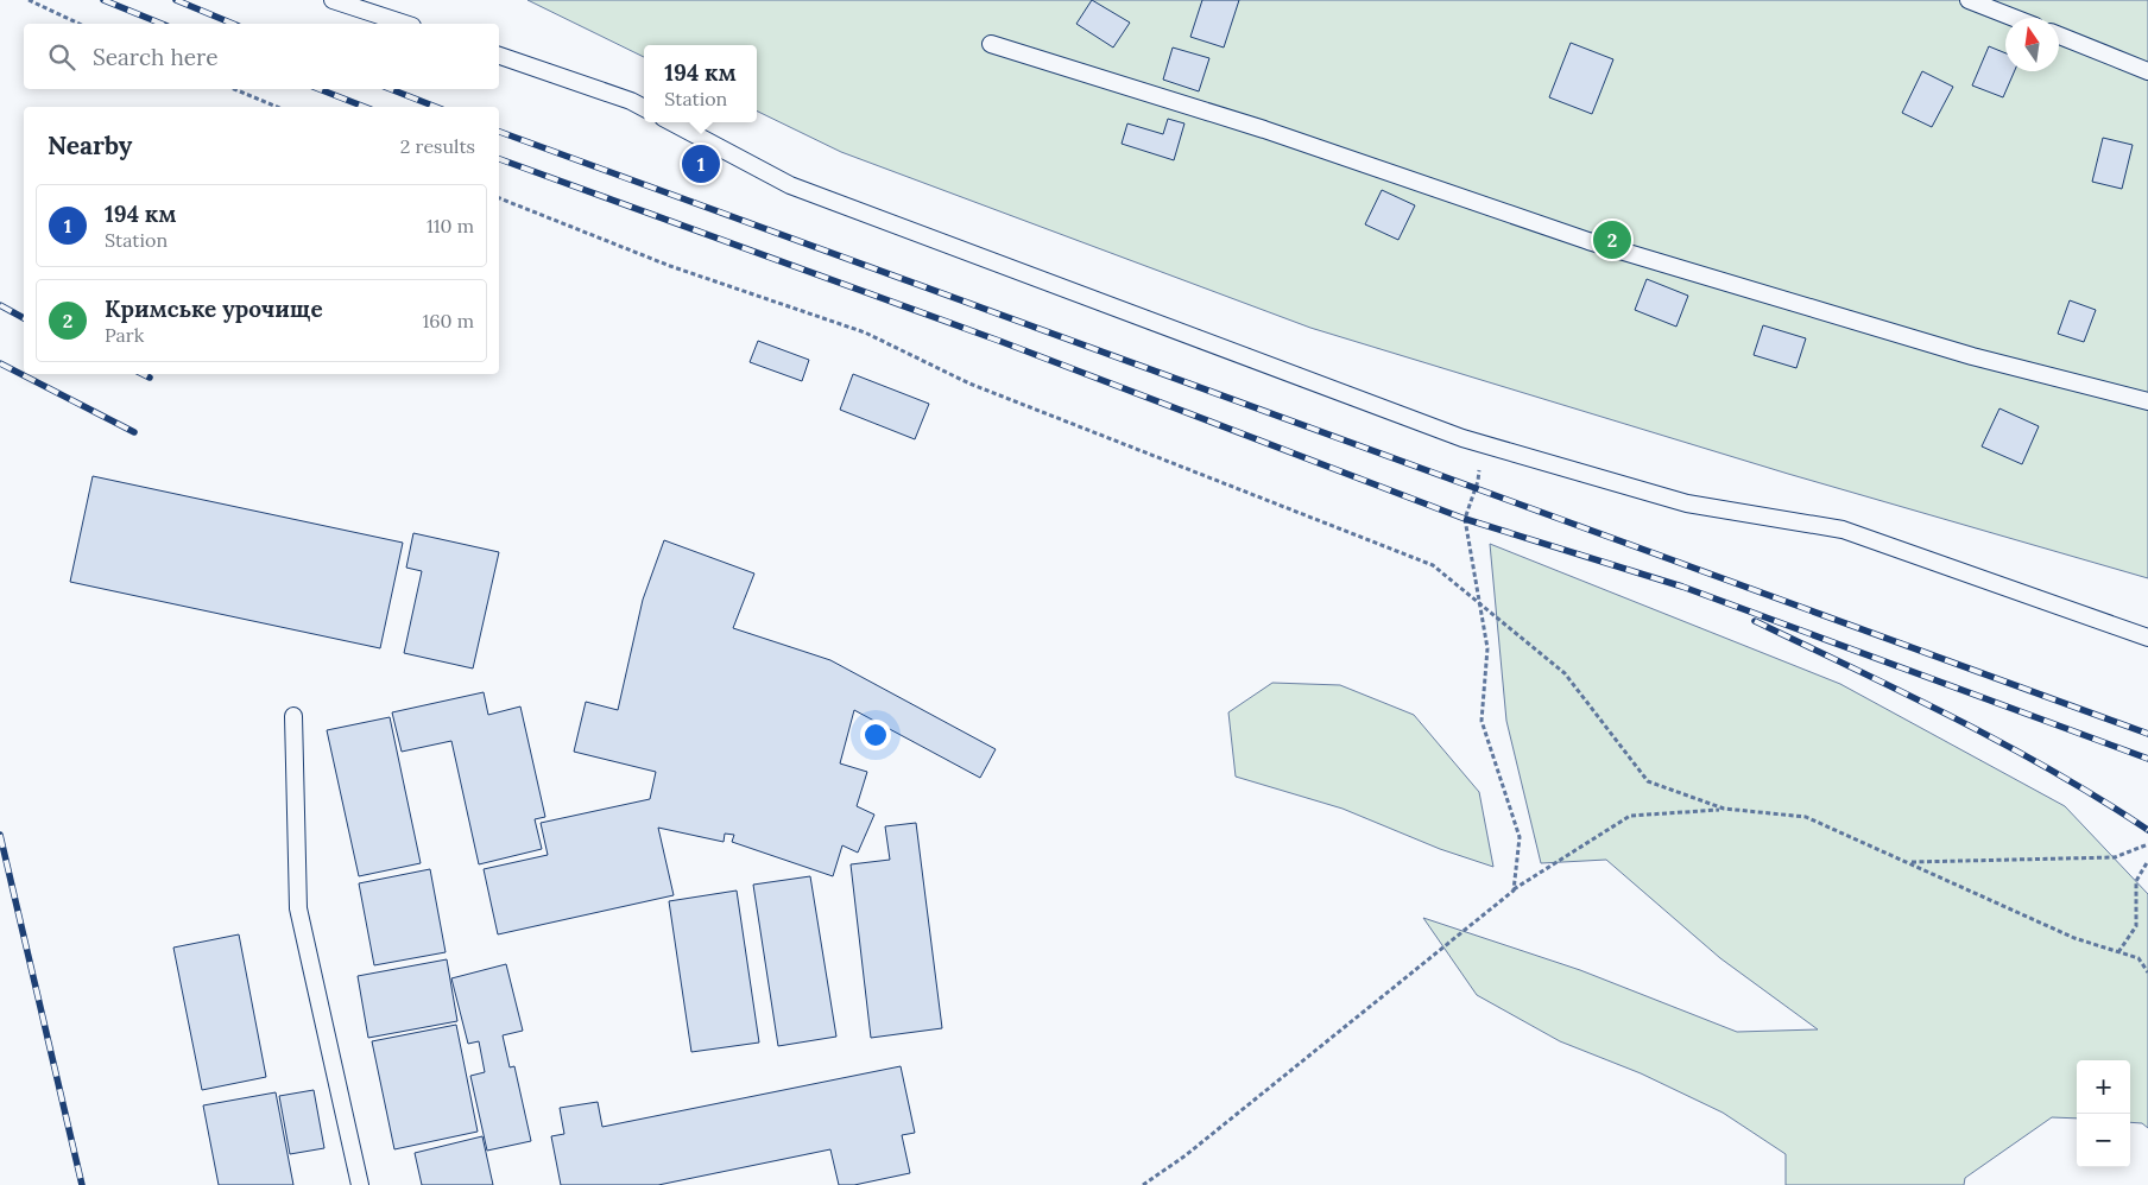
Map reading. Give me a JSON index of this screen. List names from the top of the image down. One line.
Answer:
{"north":"top","page":{"search":"Search here","popup":["194 км","Station"],"heading":["Nearby","2 results"],"pins":["1","2"],"list":[{"mark":"1","name":"194 км","note":"Station","value":"110 m"},{"mark":"2","name":"Кримське урочище","note":"Park","value":"160 m"}],"map_buttons":["+","−"]}}
